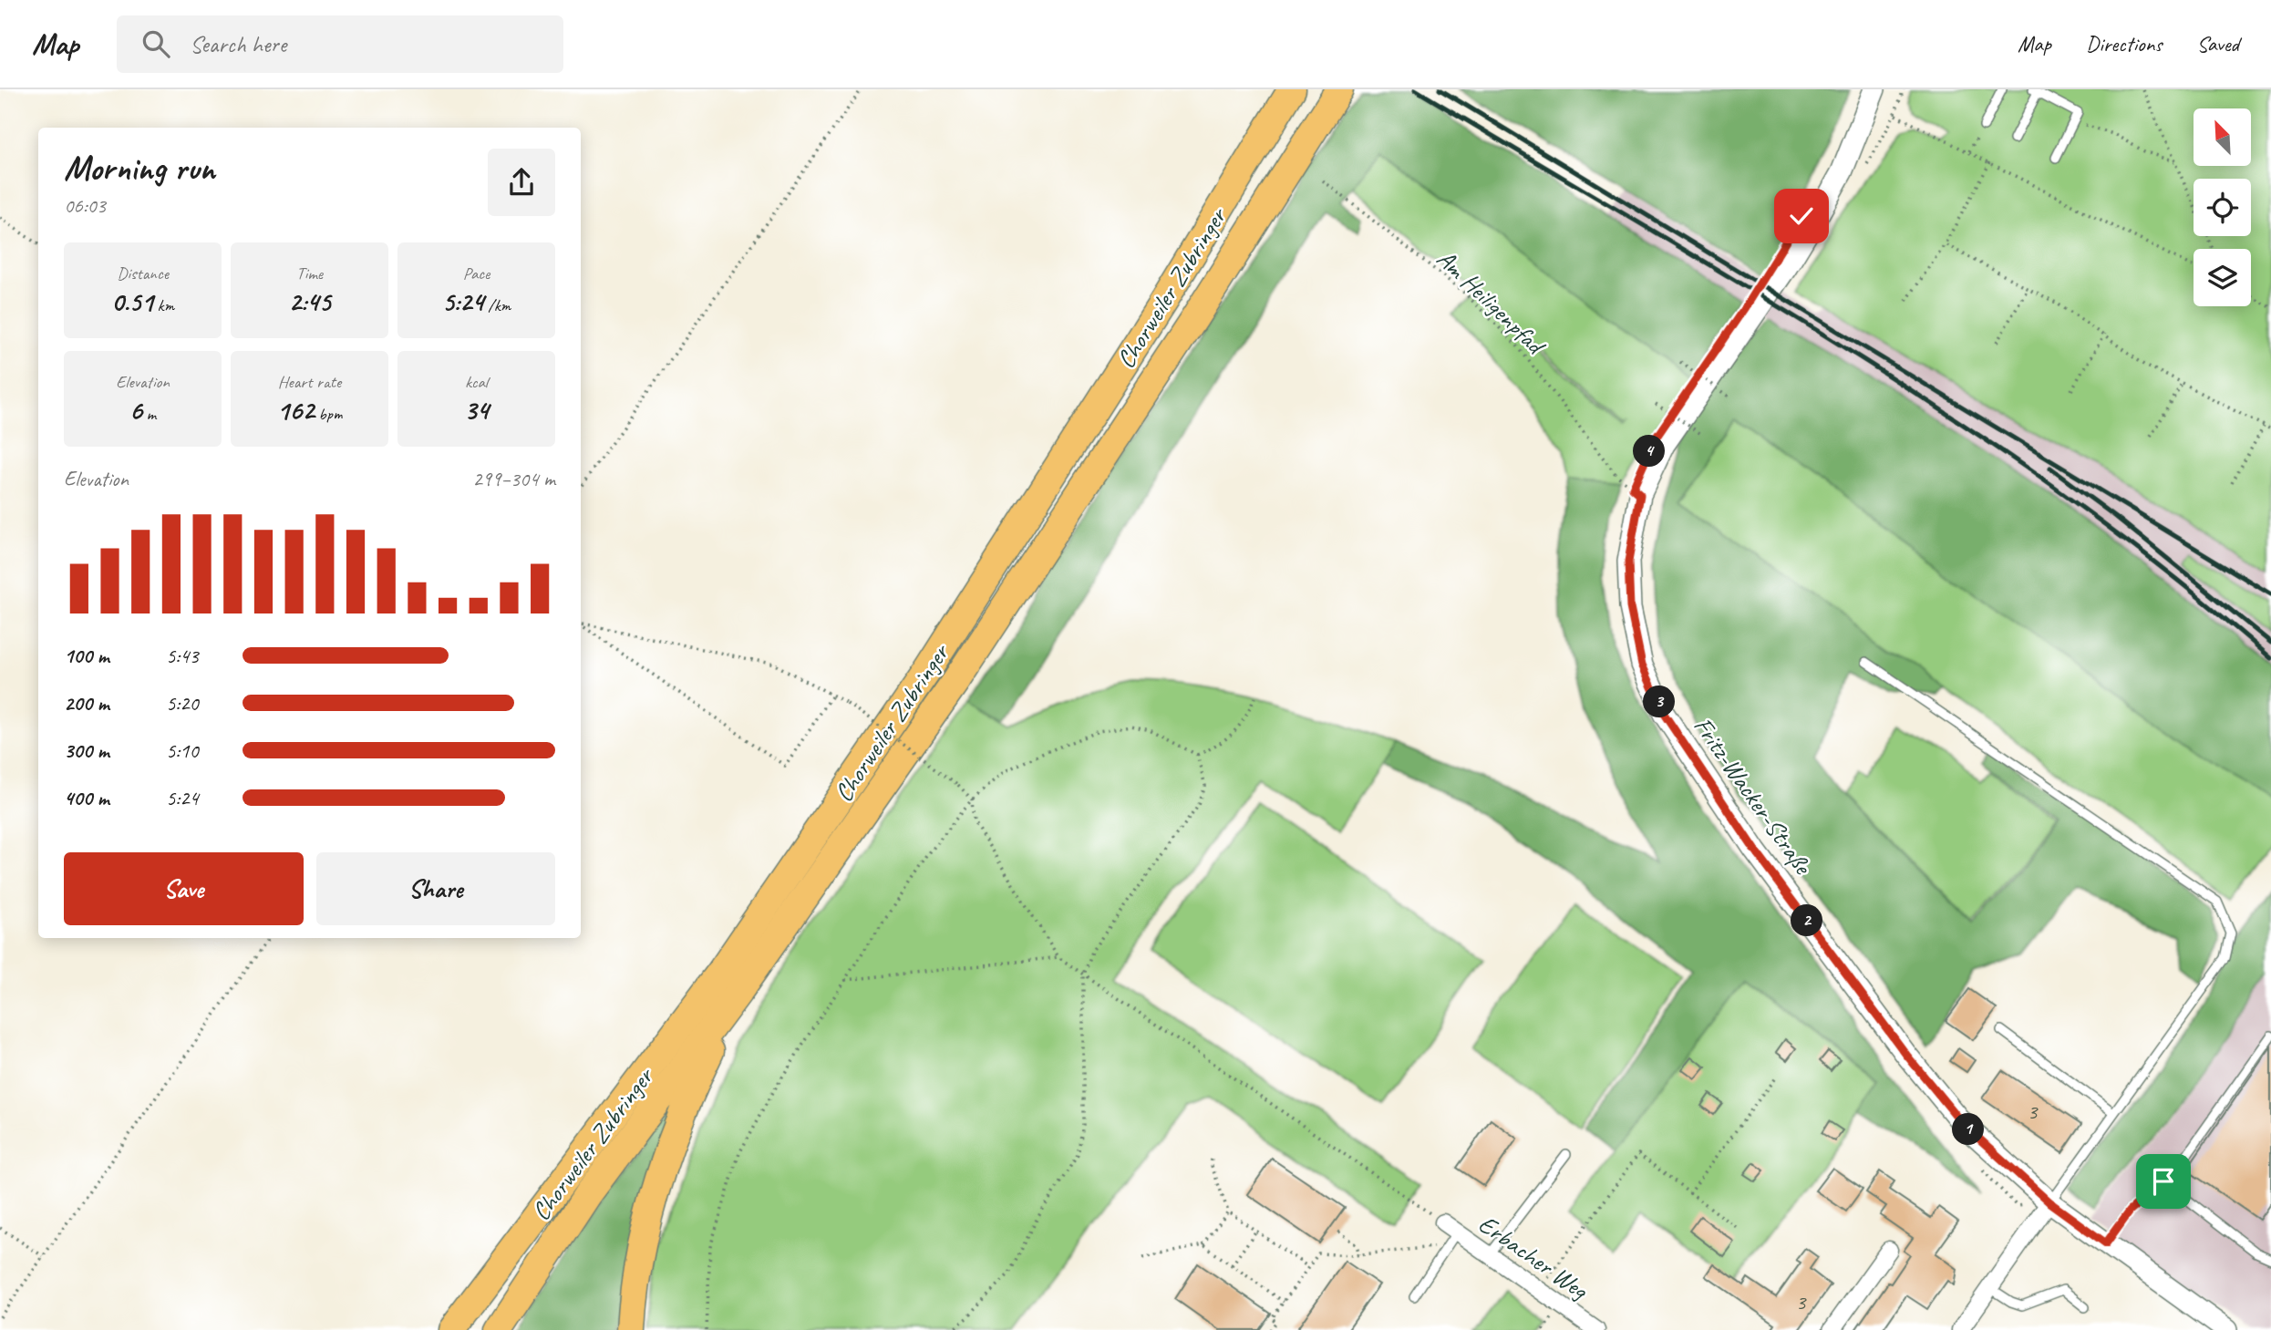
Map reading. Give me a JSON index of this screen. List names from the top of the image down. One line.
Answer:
{"streets":{"highway":["Chorweiler Zubringer"],"street":["Fritz-Wacker-Straße","Erbacher Weg"],"path":["Am Heiligenpfad"]},"crossings":[["Am Heiligenpfad","Fritz-Wacker-Straße"]],"house_numbers":["3","3"],"north":"top left","page":{"header":"Map","search":"Search here","nav":["Map","Directions","Saved"],"heading":["Morning run","06:03"],"stats":[["Distance","0.51 km"],["Time","2:45"],["Pace","5:24 /km"],["Elevation","6 m"],["Heart rate","162 bpm"],["kcal","34"]],"pins":["4","3","2","1"],"chart":["Elevation","299–304 m"],"list":[{"name":"100 m","note":"5:43"},{"name":"200 m","note":"5:20"},{"name":"300 m","note":"5:10"},{"name":"400 m","note":"5:24"}],"buttons":["Save","Share"]}}
